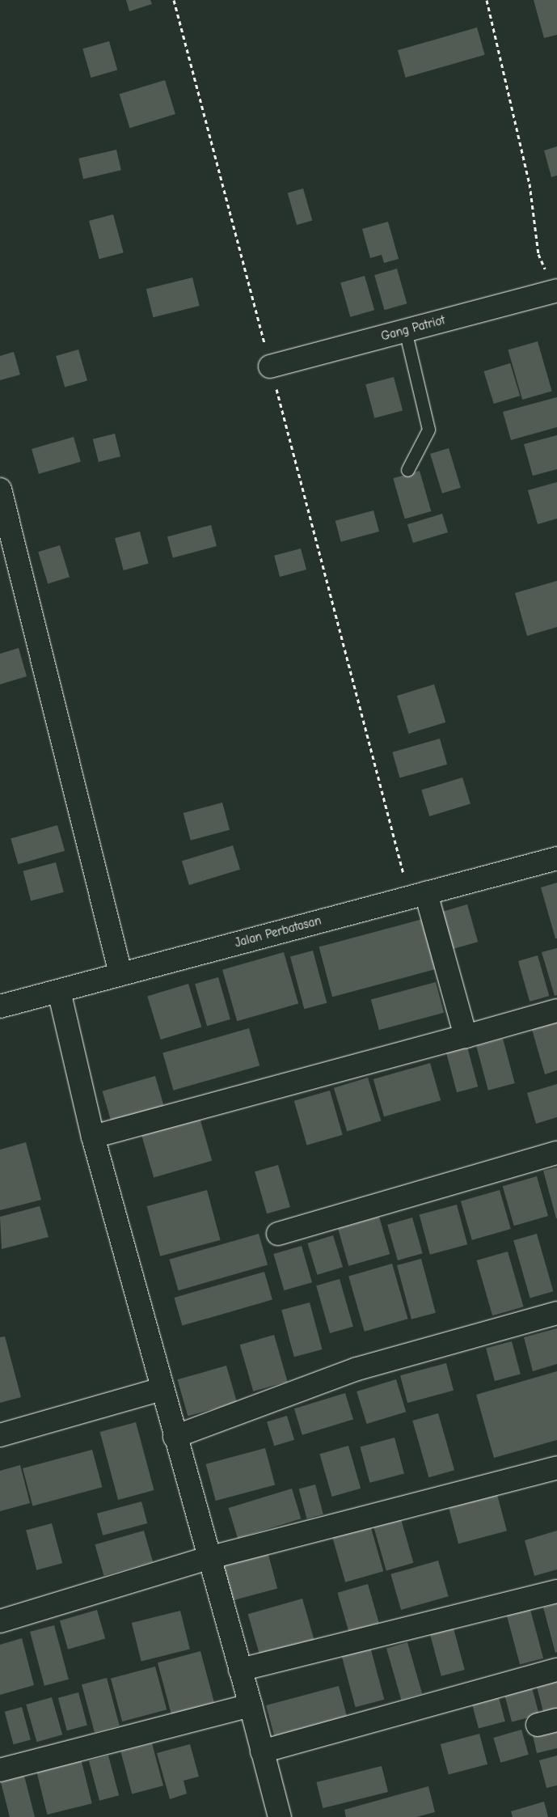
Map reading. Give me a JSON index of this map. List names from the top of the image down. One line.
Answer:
{"streets":{"street":["Gang Patriot","Jalan Perbatasan"]}}
